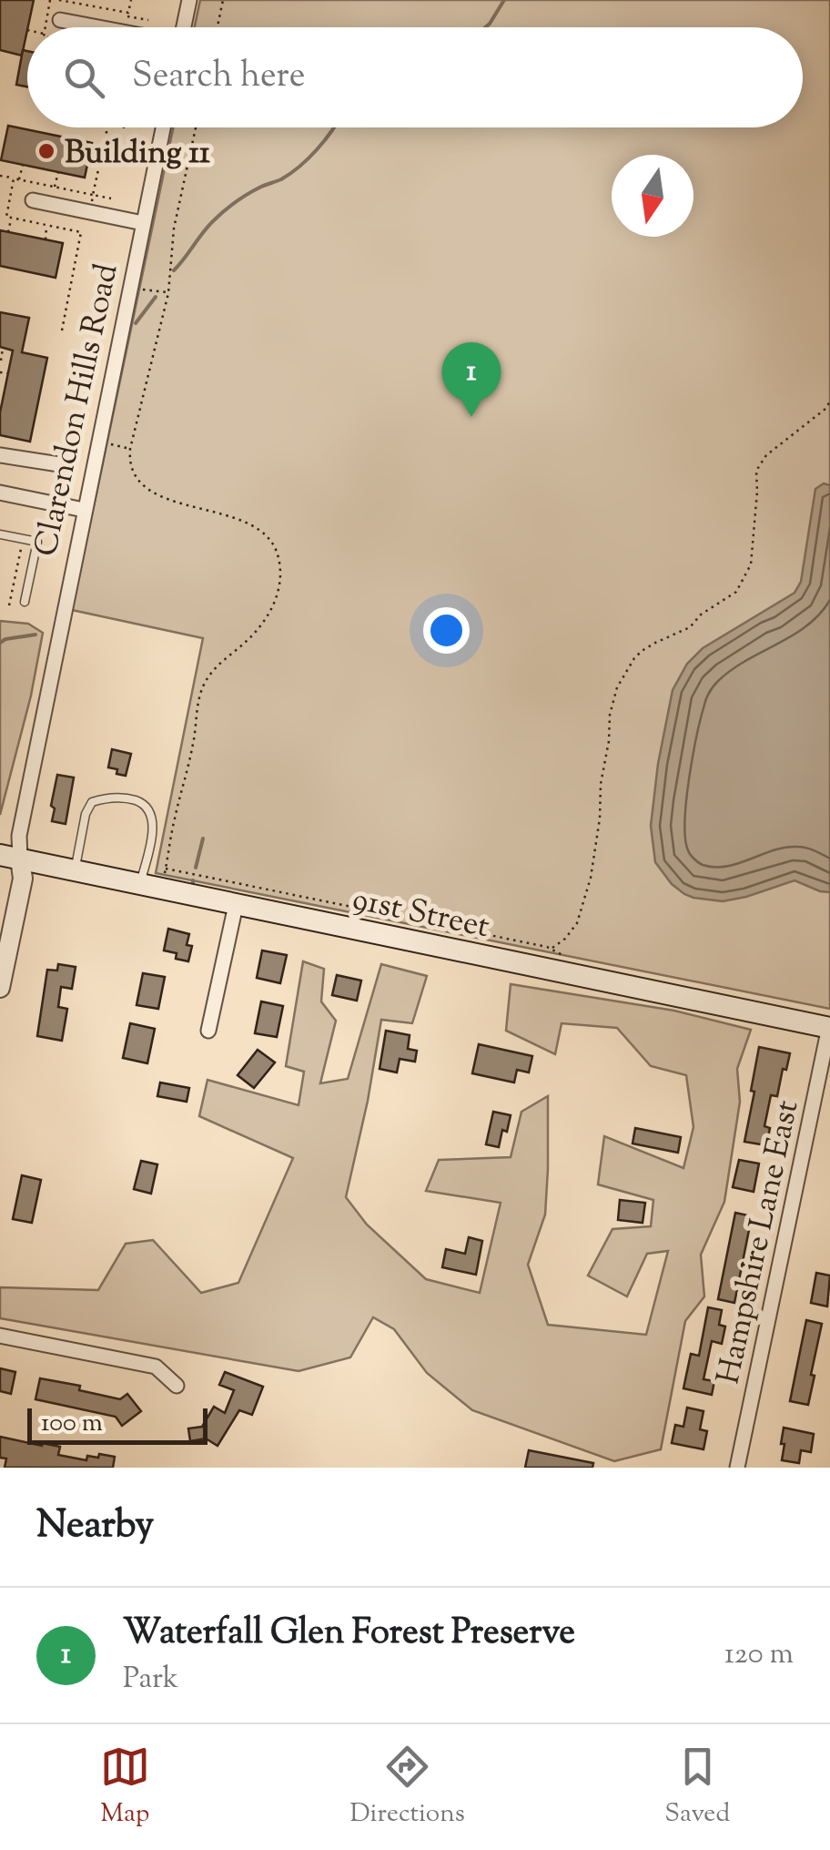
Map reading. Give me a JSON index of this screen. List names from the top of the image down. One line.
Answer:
{"streets":{"main road":["91st Street"],"street":["Clarendon Hills Road","Hampshire Lane East"]},"crossings":[["Clarendon Hills Road","91st Street"],["91st Street","Hampshire Lane East"]],"places":["Building 11"],"scale_bar":"100 m","north":"bottom","page":{"search":"Search here","pins":"1","scale":"100 m","heading":"Nearby","list":[{"mark":"1","name":"Waterfall Glen Forest Preserve","note":"Park","value":"120 m"}],"nav":["Map","Directions","Saved"]}}
